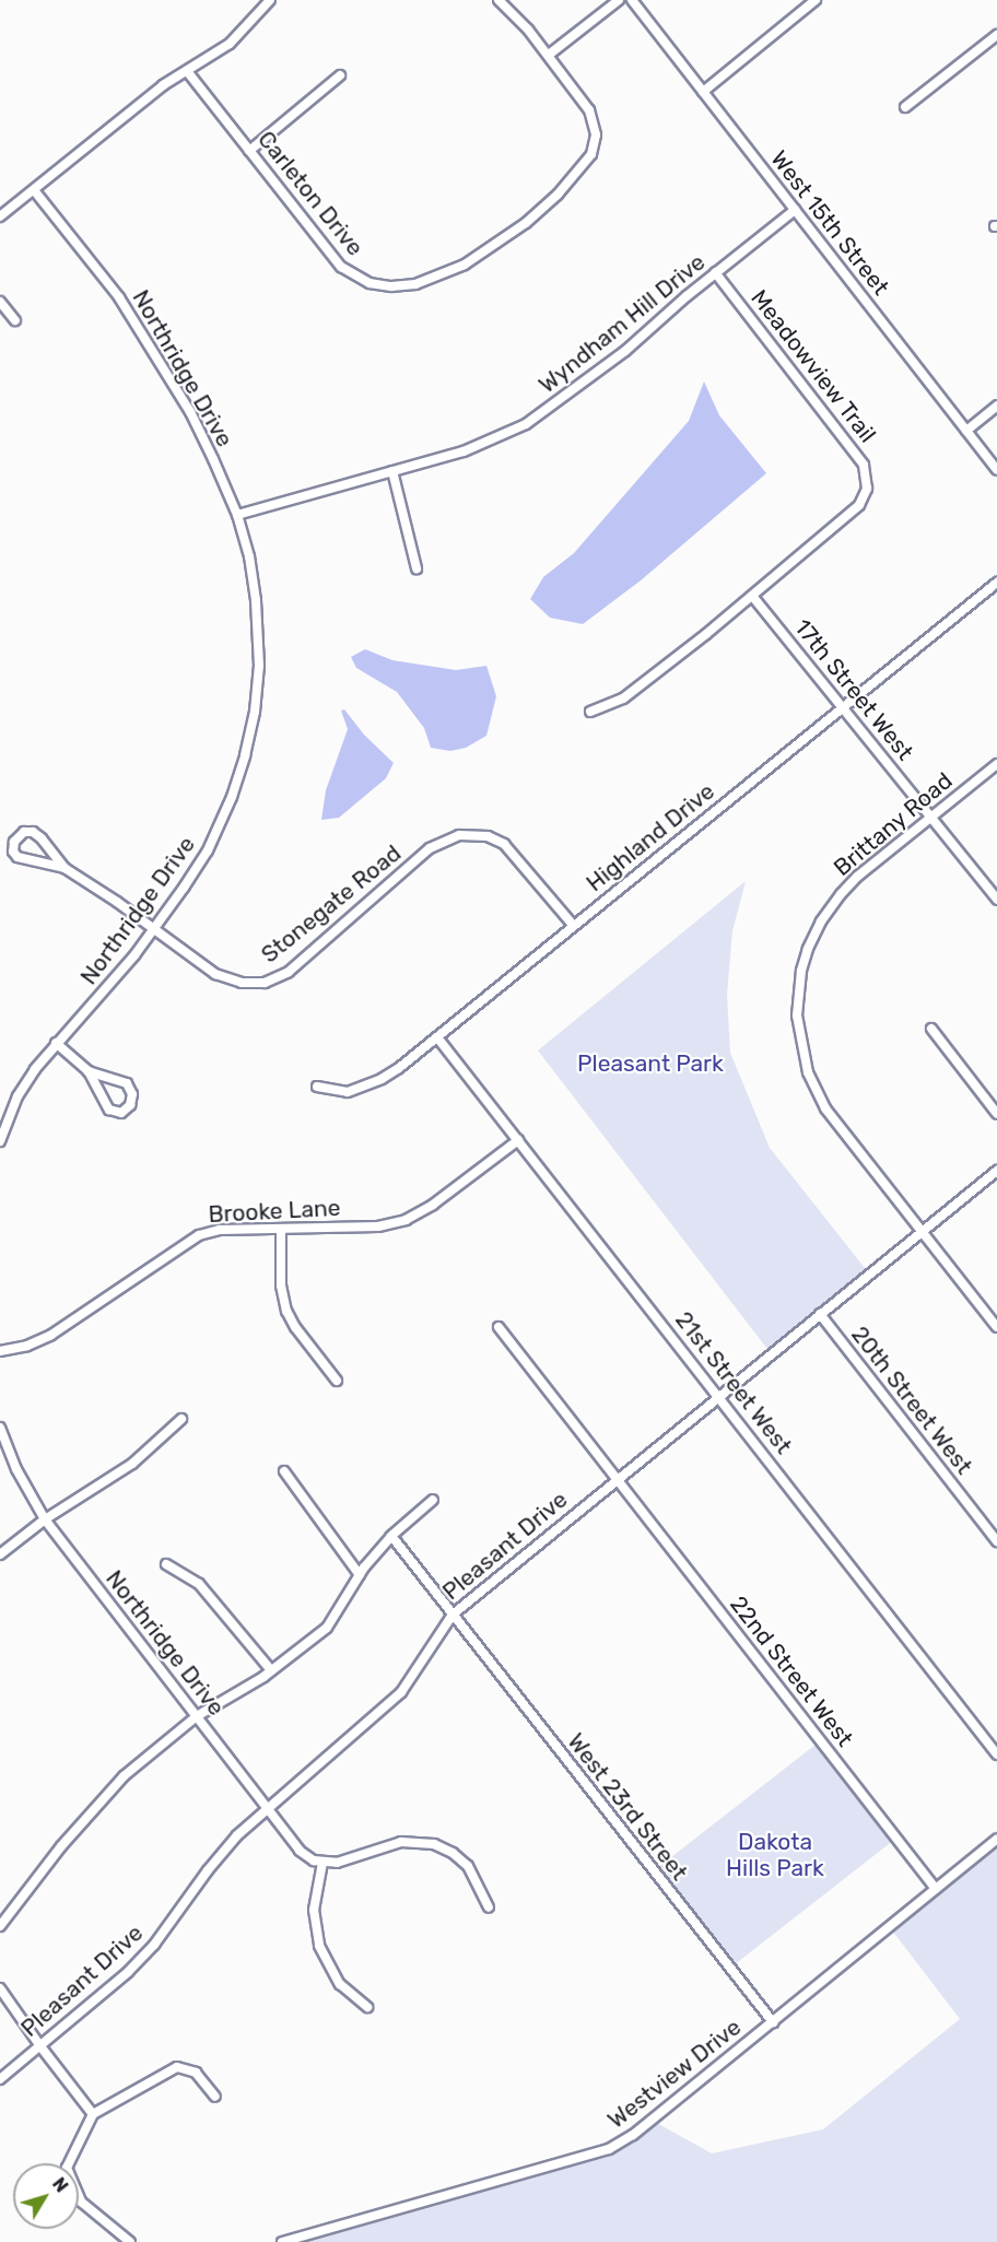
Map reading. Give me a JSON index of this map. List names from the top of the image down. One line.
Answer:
{"streets":{"street":["Carleton Drive","West 15th Street","Wyndham Hill Drive","Meadowview Trail","Northridge Drive","17th Street West","Brittany Road","Highland Drive","Stonegate Road","Brooke Lane","21st Street West","20th Street West","Pleasant Drive","22nd Street West","West 23rd Street","Westview Drive"]},"crossings":[["West 15th Street","Wyndham Hill Drive"],["Wyndham Hill Drive","Meadowview Trail"],["Wyndham Hill Drive","Northridge Drive"],["Meadowview Trail","17th Street West"],["Northridge Drive","Stonegate Road"],["Northridge Drive","Pleasant Drive"],["17th Street West","Brittany Road"],["17th Street West","Highland Drive"],["Brittany Road","Pleasant Drive"],["Highland Drive","Stonegate Road"],["Highland Drive","21st Street West"],["Brooke Lane","21st Street West"],["21st Street West","Pleasant Drive"],["20th Street West","Pleasant Drive"],["Pleasant Drive","22nd Street West"],["Pleasant Drive","West 23rd Street"],["22nd Street West","Westview Drive"],["West 23rd Street","Westview Drive"]],"parks":["Pleasant Park","Dakota Hills Park"],"north":"top right"}
